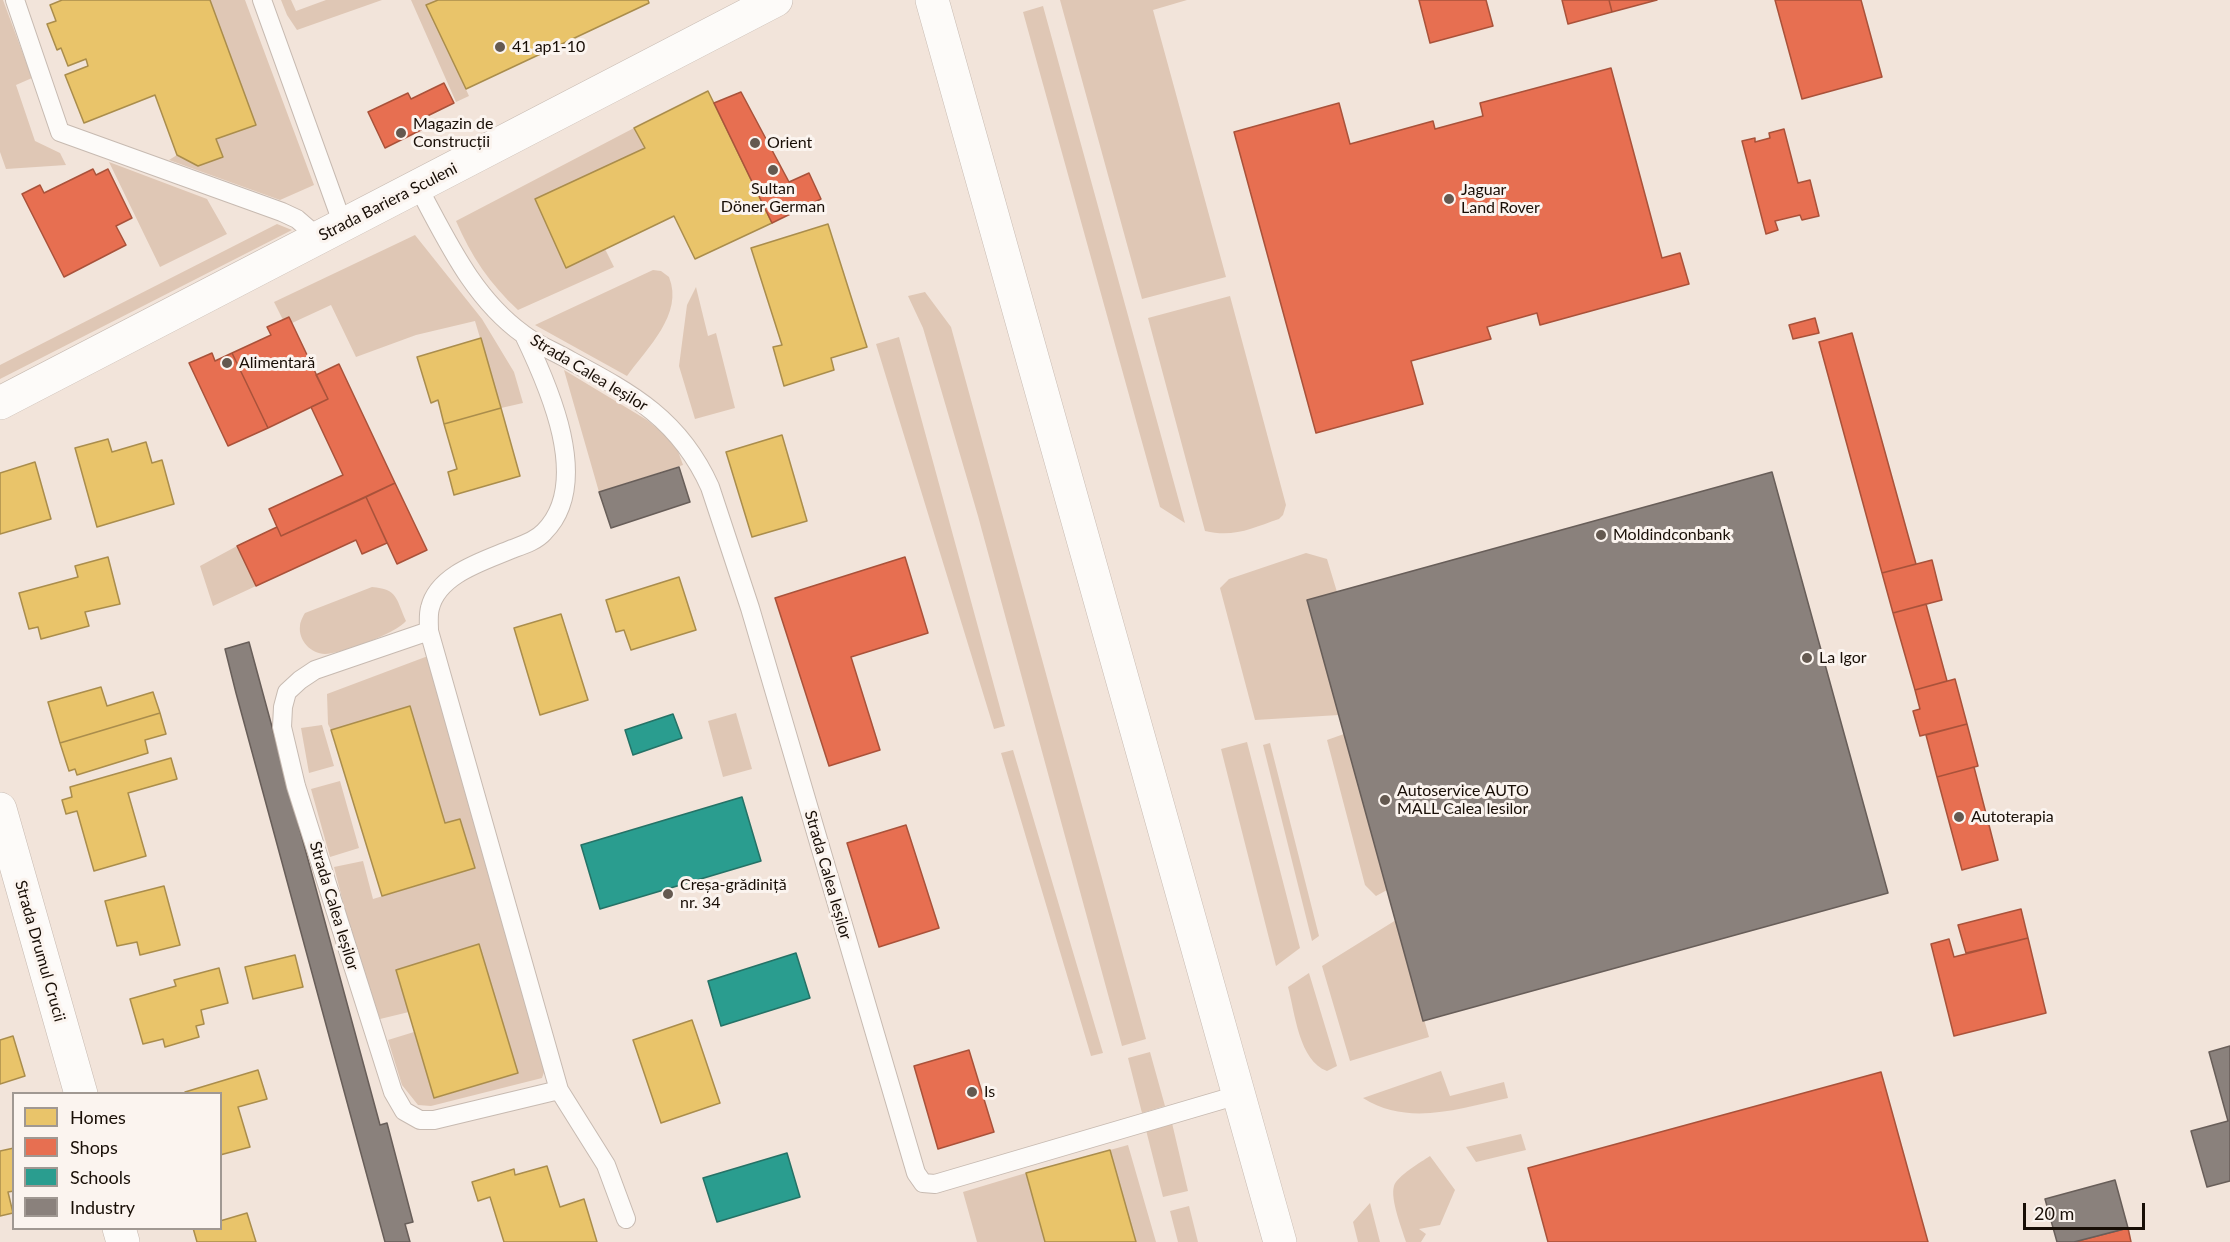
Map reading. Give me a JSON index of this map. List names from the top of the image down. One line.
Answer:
{"streets":{"main road":["Strada Bariera Sculeni","Strada Drumul Crucii"],"lane":["Strada Calea Ieșilor"]},"crossings":[["Strada Bariera Sculeni","Strada Calea Ieșilor"]],"places":["41 ap1-10","Magazin de Construcții","Orient","Sultan Döner German","Jaguar Land Rover","Alimentară","Moldindconbank","La Igor","Autoservice AUTO MALL Calea Iesilor","Autoterapia","Creșa-grădiniță nr. 34","Is"],"legend":["Homes","Shops","Schools","Industry"],"scale_bar":"20 m"}
